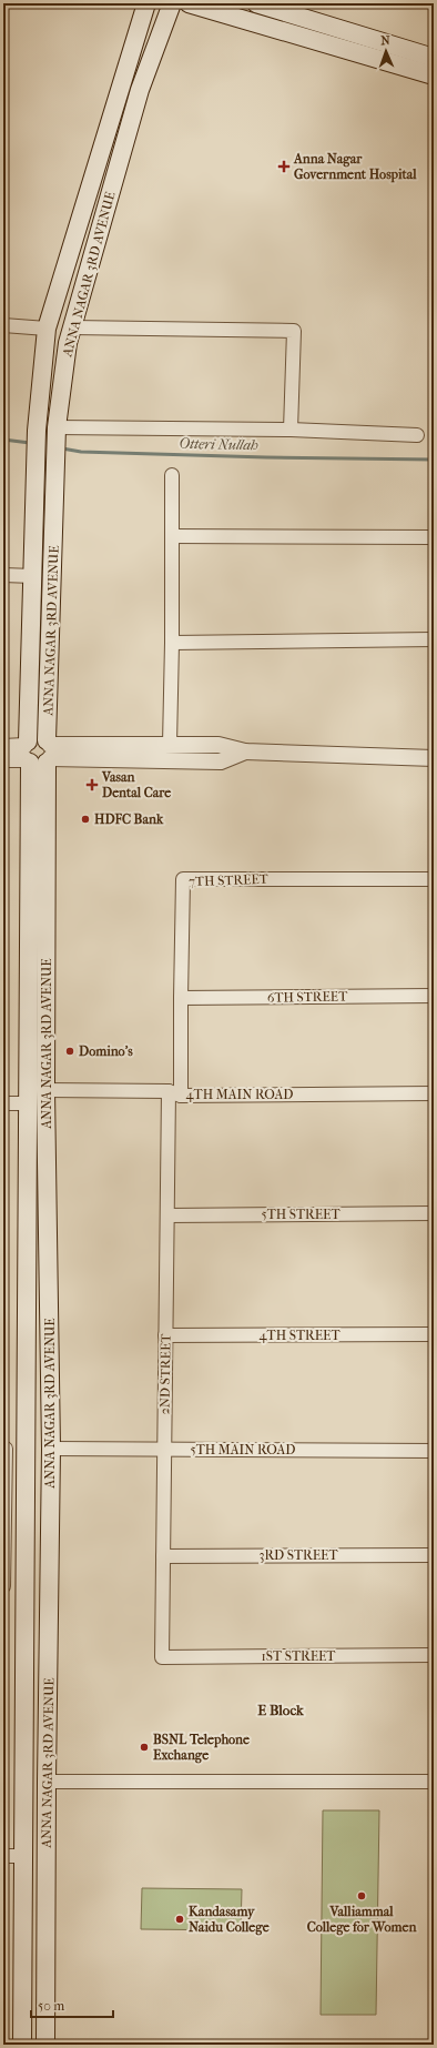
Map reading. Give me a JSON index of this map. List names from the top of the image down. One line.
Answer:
{"streets":{"main road":["ANNA NAGAR 3RD AVENUE"],"street":["7TH STREET","6TH STREET","4TH MAIN ROAD","5TH STREET","4TH STREET","2ND STREET","5TH MAIN ROAD","3RD STREET","1ST STREET"]},"crossings":[["ANNA NAGAR 3RD AVENUE","4TH MAIN ROAD"],["ANNA NAGAR 3RD AVENUE","5TH MAIN ROAD"],["7TH STREET","6TH STREET"],["7TH STREET","4TH MAIN ROAD"],["7TH STREET","2ND STREET"],["4TH MAIN ROAD","2ND STREET"],["5TH STREET","2ND STREET"],["4TH STREET","2ND STREET"],["2ND STREET","5TH MAIN ROAD"],["2ND STREET","3RD STREET"],["2ND STREET","1ST STREET"]],"districts":["E Block"],"water":["Otteri Nullah"],"places":{"health":["Anna Nagar Government Hospital","Vasan Dental Care"],"other":["HDFC Bank","Domino's","BSNL Telephone Exchange","Valliammal College for Women","Kandasamy Naidu College"]},"scale_bar":"50 m","north":"top"}
